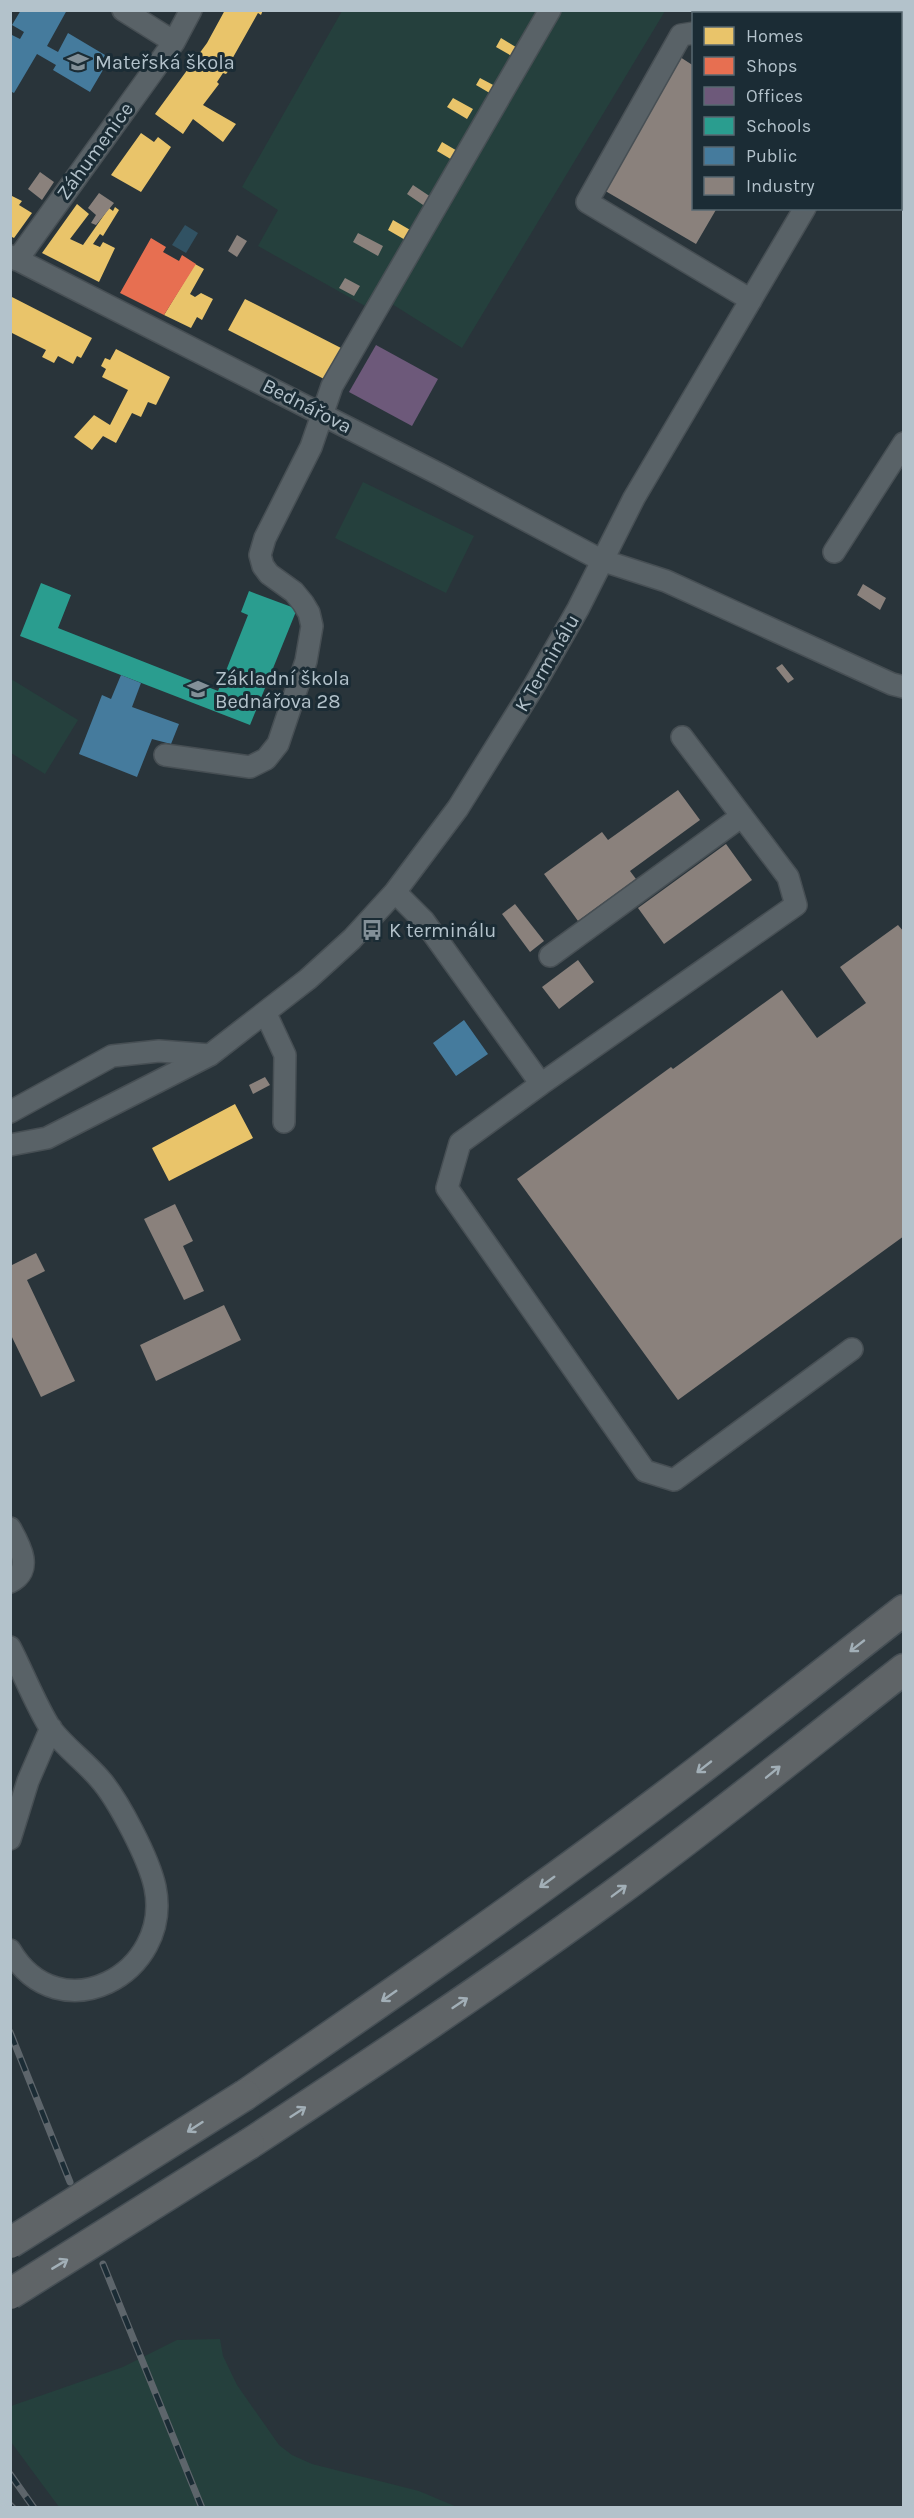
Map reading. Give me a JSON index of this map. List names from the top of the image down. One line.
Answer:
{"streets":{"street":["Záhumenice","Bednářova","K Terminálu"]},"crossings":[["Záhumenice","Bednářova"],["Bednářova","K Terminálu"]],"places":{"school or university":["Mateřská škola","Základní škola Bednářova 28"],"bus stop":["K terminálu"]},"legend":["Homes","Shops","Offices","Schools","Public","Industry"]}
